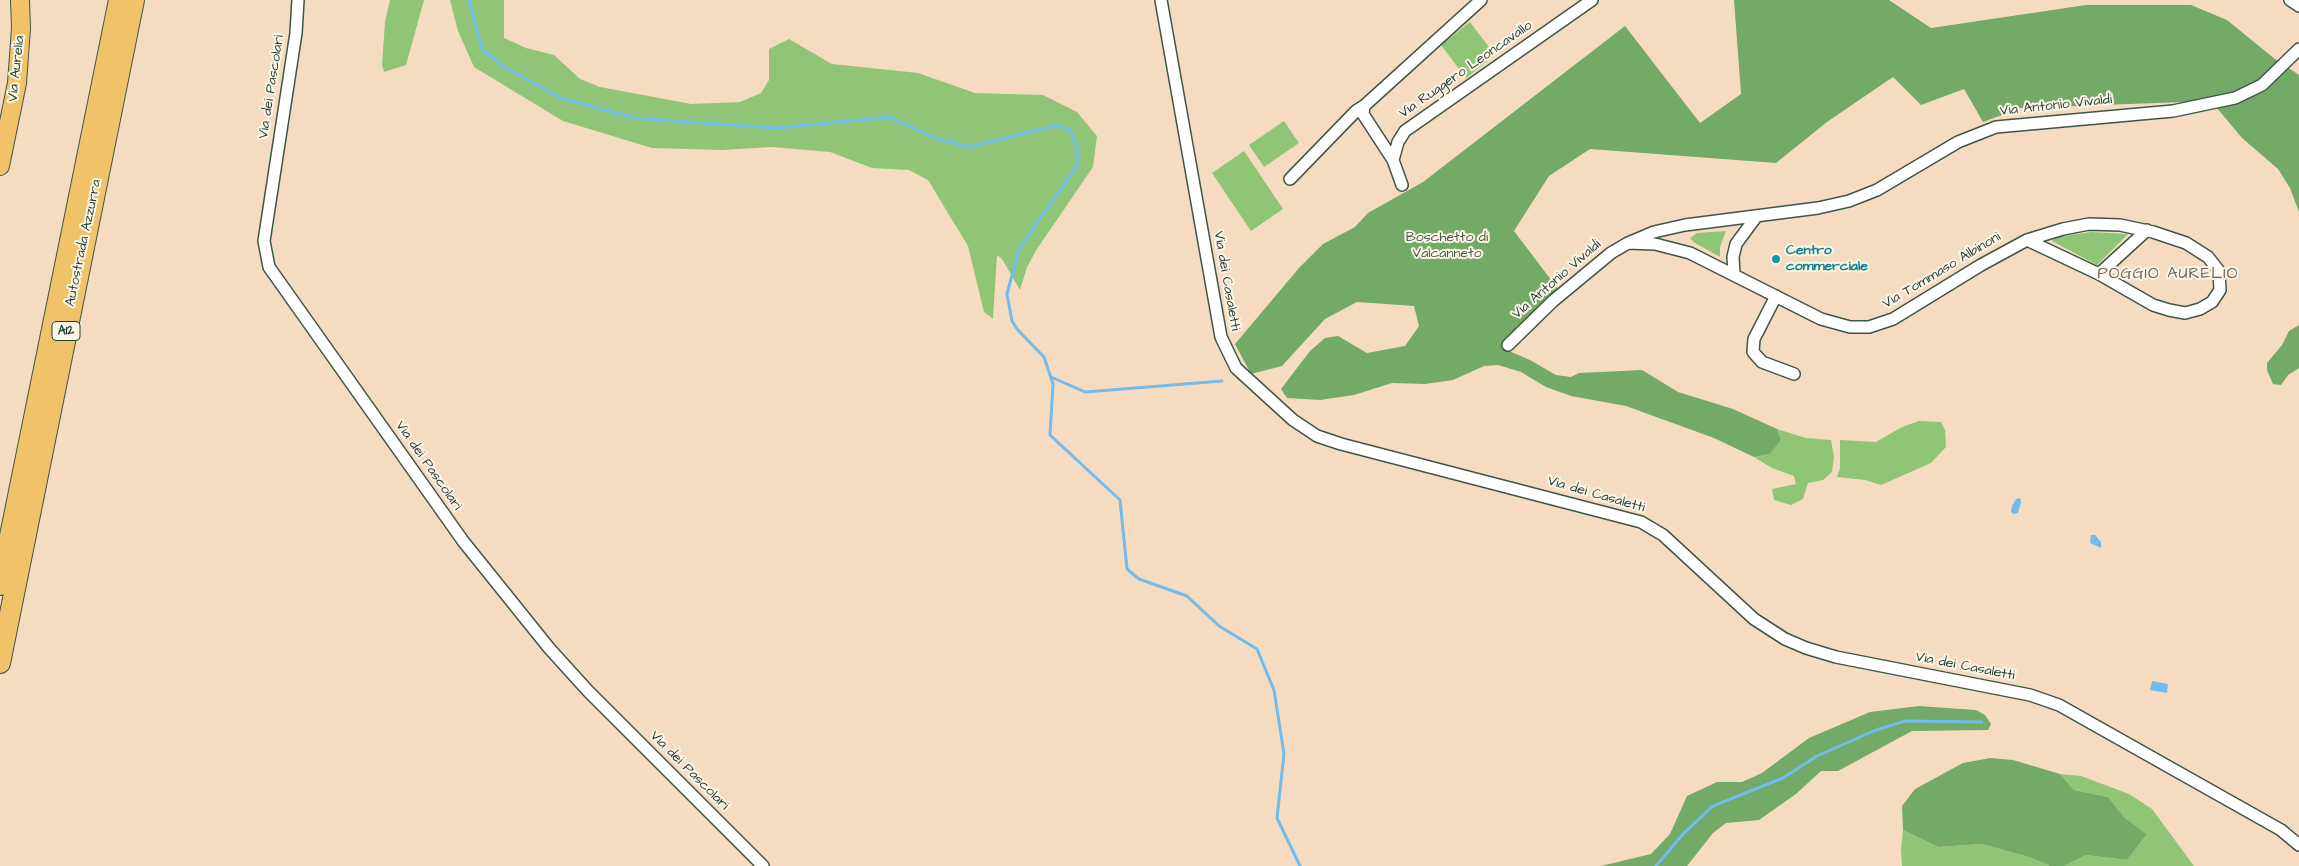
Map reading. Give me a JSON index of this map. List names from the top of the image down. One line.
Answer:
{"streets":{"highway":["Autostrada Azzurra","A12"],"main road":["Via Aurelia"],"street":["Via Ruggero Leoncavallo","Via dei Pascolari","Via Antonio Vivaldi","Via Tommaso Albinoni","Via dei Casaletti"]},"crossings":[["Via Antonio Vivaldi","Via Tommaso Albinoni"]],"districts":["POGGIO AURELIO"],"parks":["Boschetto di Valcanneto"],"places":["Centro commerciale"]}
